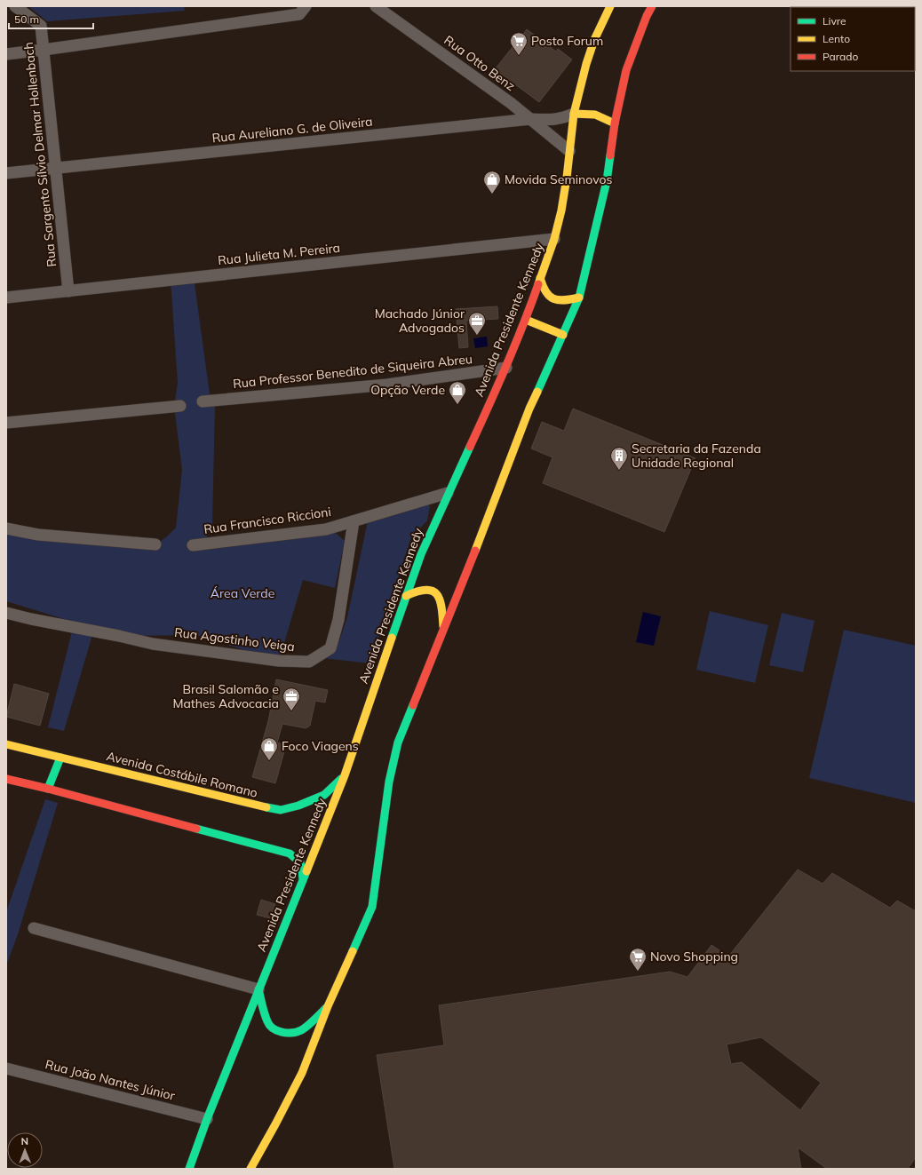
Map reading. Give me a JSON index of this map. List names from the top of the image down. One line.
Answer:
{"streets":{"main road":["Avenida Presidente Kennedy","Avenida Costábile Romano"],"street":["Rua Otto Benz","Rua Aureliano G. de Oliveira","Rua Sargento Sílvio Delmar Hollenbach","Rua Julieta M. Pereira","Rua Professor Benedito de Siqueira Abreu","Rua Francisco Riccioni","Rua Agostinho Veiga","Rua João Nantes Júnior"]},"crossings":[["Rua Otto Benz","Rua Aureliano G. de Oliveira"],["Rua Aureliano G. de Oliveira","Rua Sargento Sílvio Delmar Hollenbach"],["Rua Sargento Sílvio Delmar Hollenbach","Rua Julieta M. Pereira"],["Rua Julieta M. Pereira","Avenida Presidente Kennedy"],["Avenida Presidente Kennedy","Rua Professor Benedito de Siqueira Abreu"],["Avenida Presidente Kennedy","Rua Francisco Riccioni"],["Avenida Presidente Kennedy","Avenida Costábile Romano"],["Avenida Presidente Kennedy","Rua João Nantes Júnior"],["Rua Francisco Riccioni","Rua Agostinho Veiga"]],"parks":["Área Verde"],"places":{"supermarket":["Posto Forum","Novo Shopping"],"shop":["Movida Seminovos","Opção Verde","Foco Viagens"],"office":["Machado Júnior Advogados","Brasil Salomão e Mathes Advocacia"],"building":["Secretaria da Fazenda Unidade Regional"]},"legend":["Livre","Lento","Parado"],"scale_bar":"50 m","north":"top"}
